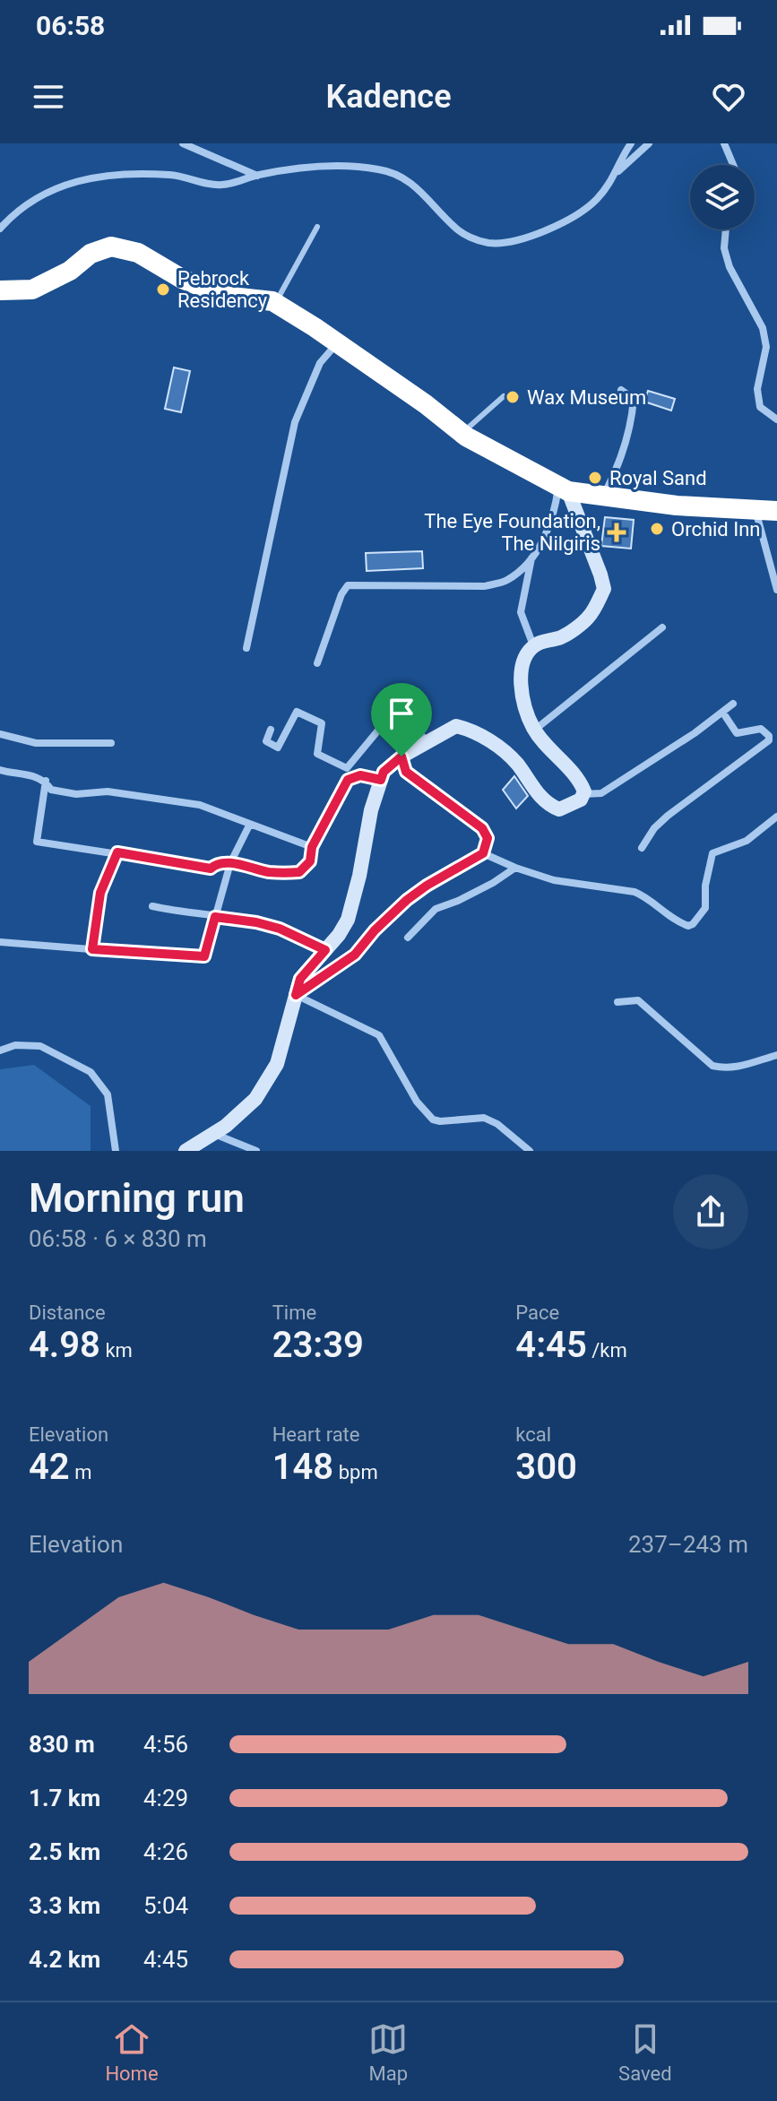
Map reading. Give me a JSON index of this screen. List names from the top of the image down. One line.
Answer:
{"places":{"other":["Pebrock Residency","Wax Museum","Royal Sand","Orchid Inn"],"health":["The Eye Foundation, The Nilgiris"]},"page":{"status":"06:58","header":"Kadence","heading":["Morning run","06:58 · 6 × 830 m"],"stats":[["Distance","4.98 km"],["Time","23:39"],["Pace","4:45 /km"],["Elevation","42 m"],["Heart rate","148 bpm"],["kcal","300"]],"chart":["Elevation","237–243 m"],"list":[{"name":"830 m","note":"4:56"},{"name":"1.7 km","note":"4:29"},{"name":"2.5 km","note":"4:26"},{"name":"3.3 km","note":"5:04"},{"name":"4.2 km","note":"4:45"}],"tabs":["Home","Map","Saved"]}}
